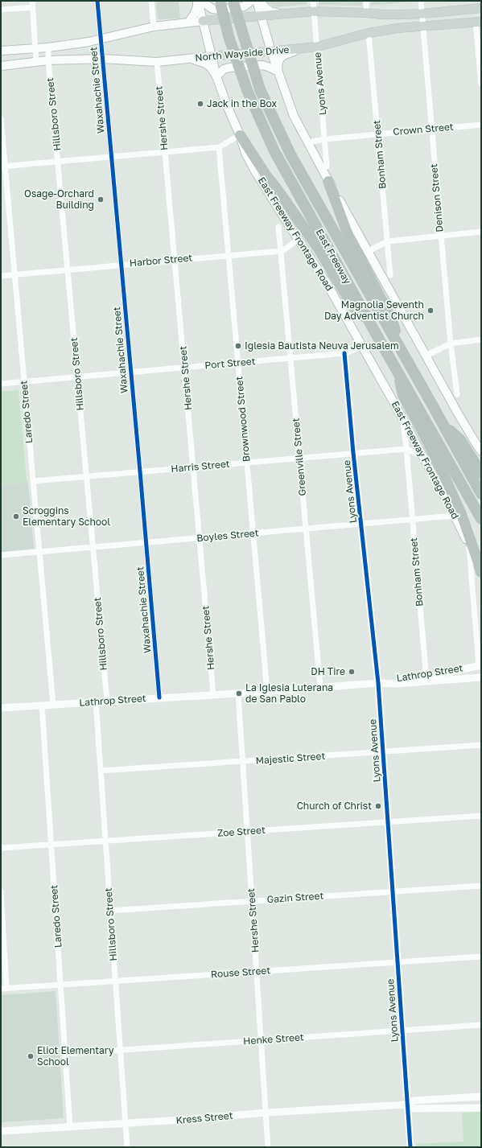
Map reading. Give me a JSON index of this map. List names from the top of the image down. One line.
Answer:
{"streets":{"highway":["East Freeway"],"main road":["North Wayside Drive","East Freeway Frontage Road"],"street":["Lyons Avenue","Waxahachie Street","Hillsboro Street","Hershe Street","Crown Street","Bonham Street","Denison Street","Harbor Street","Port Street","Laredo Street","Brownwood Street","Greenville Street","Harris Street","Boyles Street","Lathrop Street","Majestic Street","Zoe Street","Gazin Street","Rouse Street","Henke Street","Kress Street"]},"crossings":[["North Wayside Drive","Lyons Avenue"],["North Wayside Drive","Waxahachie Street"],["North Wayside Drive","Hillsboro Street"],["North Wayside Drive","Hershe Street"],["North Wayside Drive","Bonham Street"],["North Wayside Drive","Denison Street"],["North Wayside Drive","East Freeway Frontage Road"],["Lyons Avenue","Crown Street"],["Lyons Avenue","Port Street"],["Lyons Avenue","Harris Street"],["Lyons Avenue","Boyles Street"],["Lyons Avenue","Lathrop Street"],["Lyons Avenue","Majestic Street"],["Lyons Avenue","Zoe Street"],["Lyons Avenue","Gazin Street"],["Lyons Avenue","Rouse Street"],["Lyons Avenue","Henke Street"],["Lyons Avenue","Kress Street"],["Waxahachie Street","Harbor Street"],["Waxahachie Street","Port Street"],["Waxahachie Street","Harris Street"],["Waxahachie Street","Boyles Street"],["Waxahachie Street","Lathrop Street"],["Hillsboro Street","Harbor Street"],["Hillsboro Street","Port Street"],["Hillsboro Street","Harris Street"],["Hillsboro Street","Boyles Street"],["Hillsboro Street","Lathrop Street"],["Hillsboro Street","Majestic Street"],["Hillsboro Street","Zoe Street"],["Hillsboro Street","Gazin Street"],["Hillsboro Street","Rouse Street"],["Hillsboro Street","Henke Street"],["Hillsboro Street","Kress Street"],["Hershe Street","Harbor Street"],["Hershe Street","Port Street"],["Hershe Street","Harris Street"],["Hershe Street","Boyles Street"],["Hershe Street","Lathrop Street"],["Hershe Street","Majestic Street"],["Hershe Street","Zoe Street"],["Hershe Street","Gazin Street"],["Hershe Street","Rouse Street"],["Hershe Street","Henke Street"],["Hershe Street","Kress Street"],["Crown Street","Bonham Street"],["Crown Street","Denison Street"],["Bonham Street","East Freeway Frontage Road"],["Bonham Street","Harris Street"],["Bonham Street","Boyles Street"],["Bonham Street","Lathrop Street"],["East Freeway Frontage Road","Boyles Street"],["Harbor Street","Laredo Street"],["Harbor Street","Brownwood Street"],["Harbor Street","Greenville Street"],["Port Street","Laredo Street"],["Port Street","Brownwood Street"],["Port Street","Greenville Street"],["Laredo Street","Harris Street"],["Laredo Street","Boyles Street"],["Laredo Street","Lathrop Street"],["Laredo Street","Zoe Street"],["Laredo Street","Rouse Street"],["Laredo Street","Henke Street"],["Laredo Street","Kress Street"],["Brownwood Street","Harris Street"],["Brownwood Street","Boyles Street"],["Brownwood Street","Lathrop Street"],["Greenville Street","Harris Street"],["Greenville Street","Boyles Street"],["Greenville Street","Lathrop Street"]],"places":["Jack in the Box","Osage-Orchard Building","Magnolia Seventh Day Adventist Church","Iglesia Bautista Neuva Jerusalem","Scroggins Elementary School","DH Tire","La Iglesia Luterana de San Pablo","Church of Christ","Eliot Elementary School"]}
